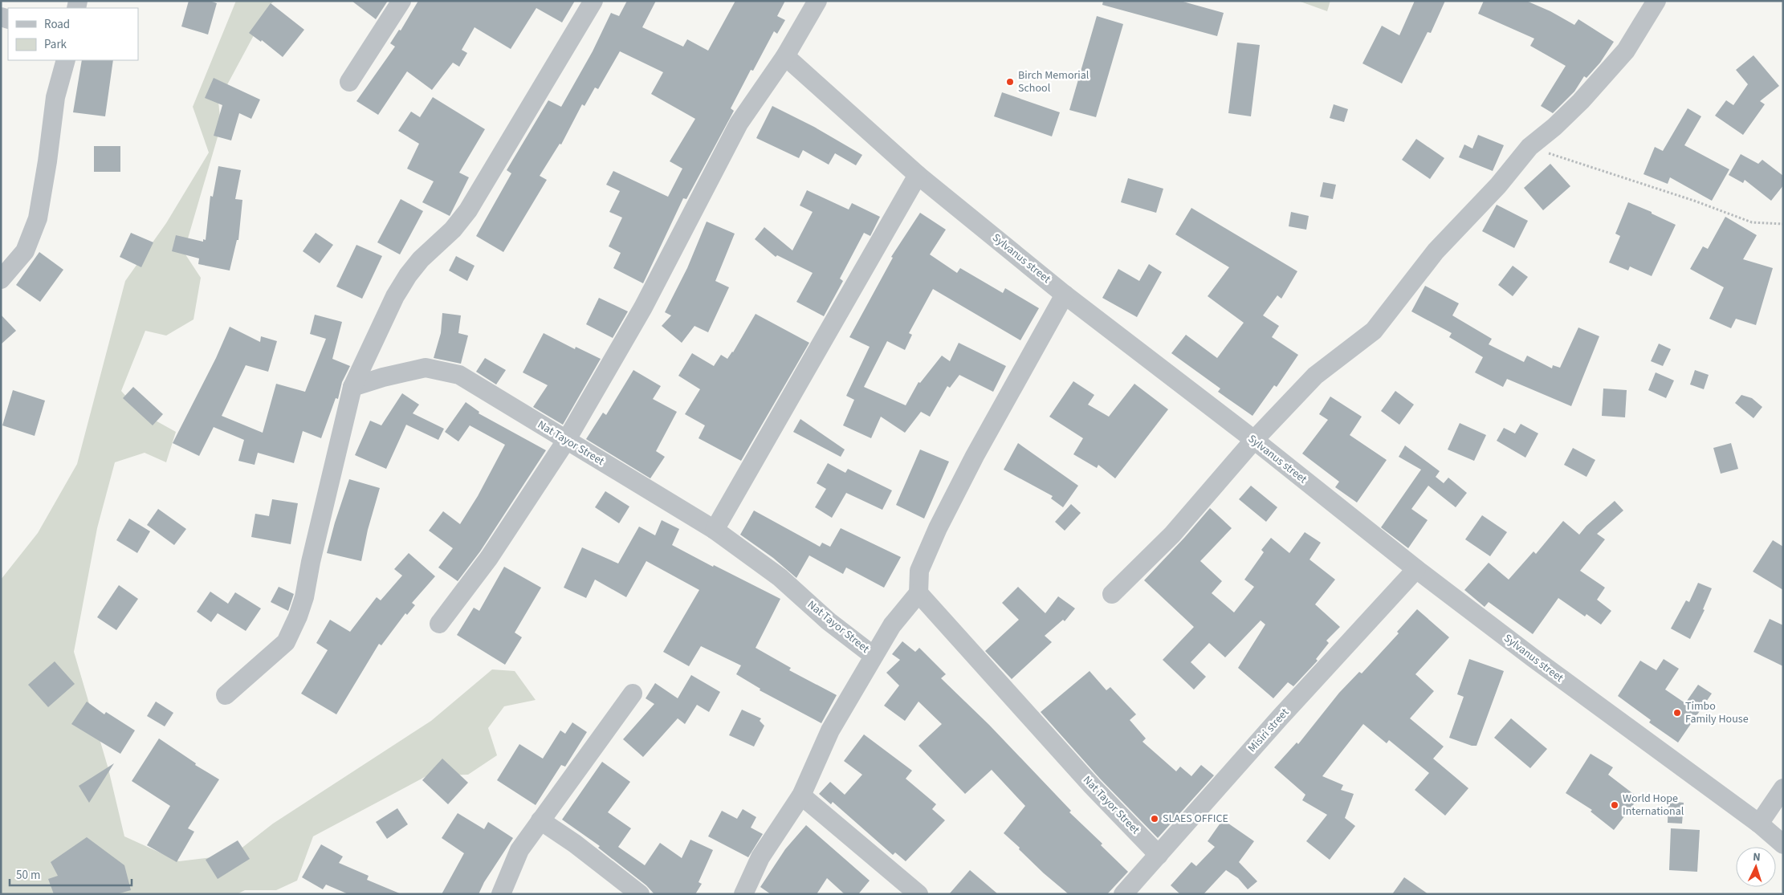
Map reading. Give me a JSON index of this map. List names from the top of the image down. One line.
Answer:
{"streets":{"street":["Sylvanus street","Nat Tayor Street","Misiri street"]},"crossings":[["Sylvanus street","Misiri street"],["Nat Tayor Street","Misiri street"]],"places":["Birch Memorial School","Timbo Family House","World Hope International","SLAES OFFICE"],"legend":["Road","Park"],"scale_bar":"50 m","north":"top"}
